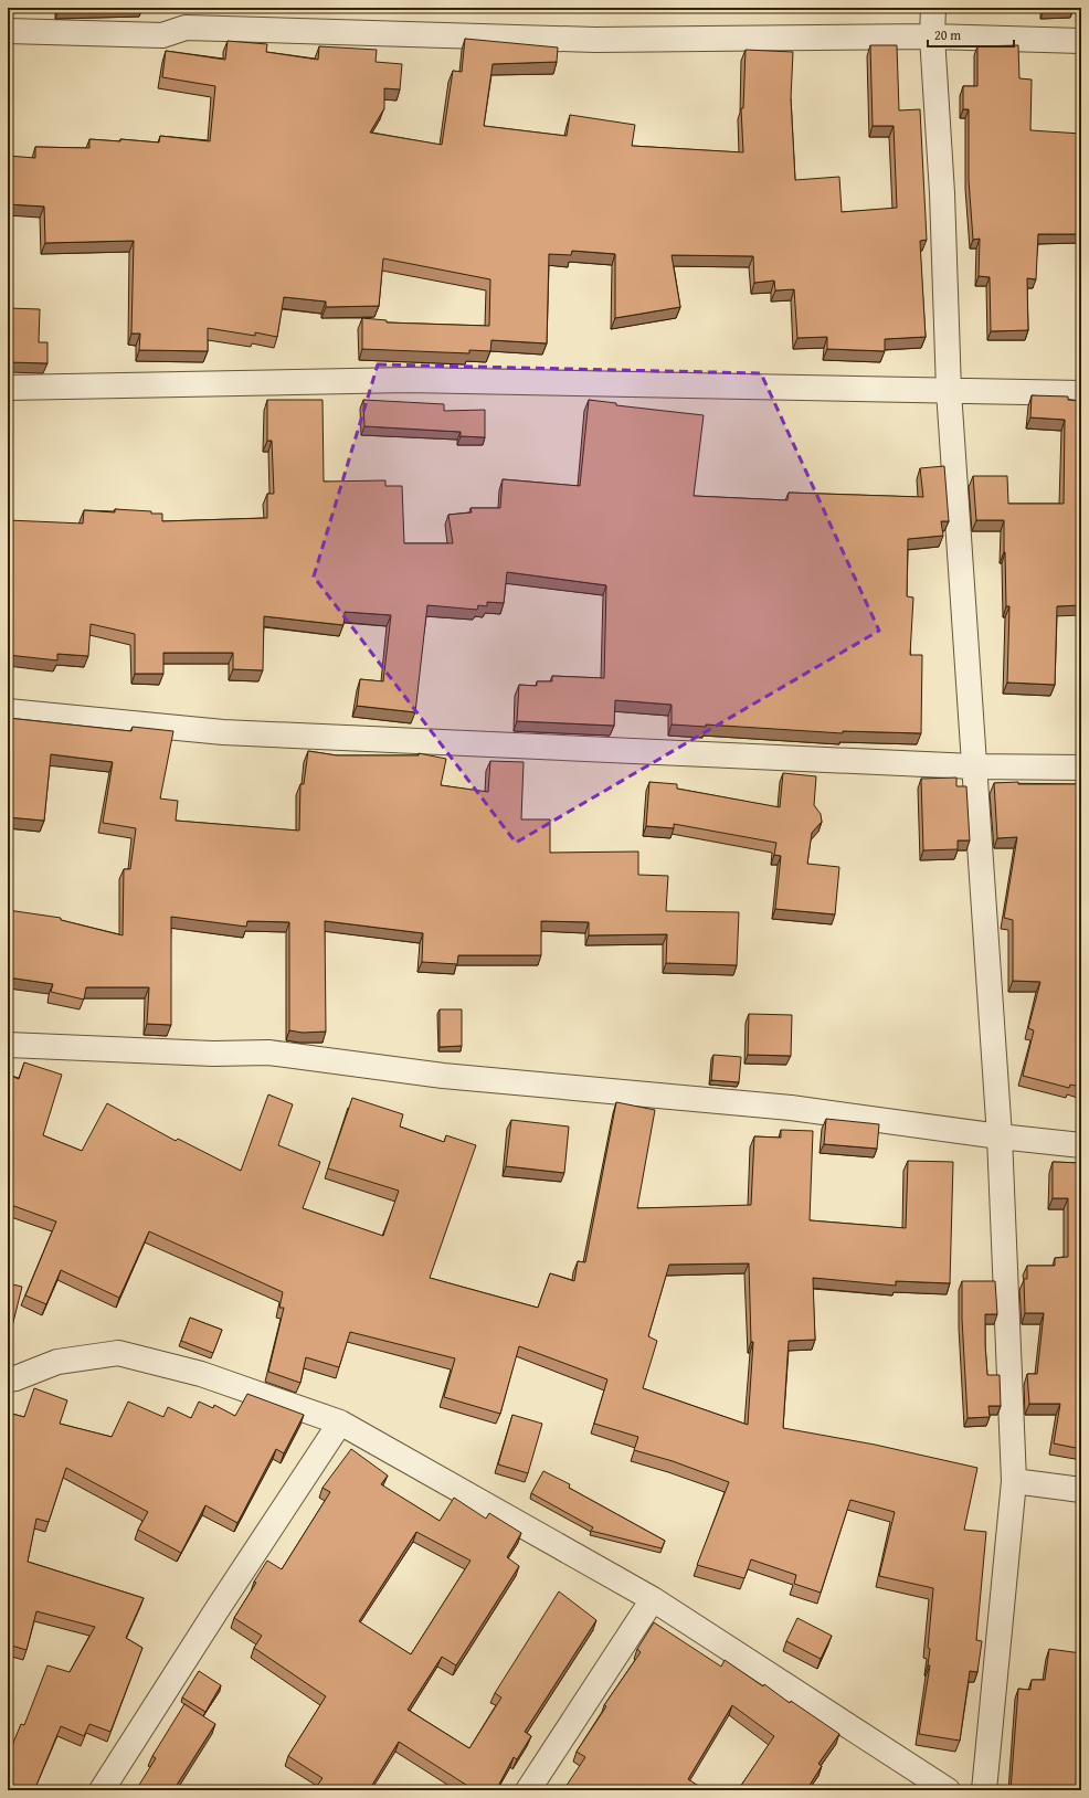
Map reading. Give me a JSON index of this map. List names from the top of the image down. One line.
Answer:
{"scale_bar":"20 m"}
